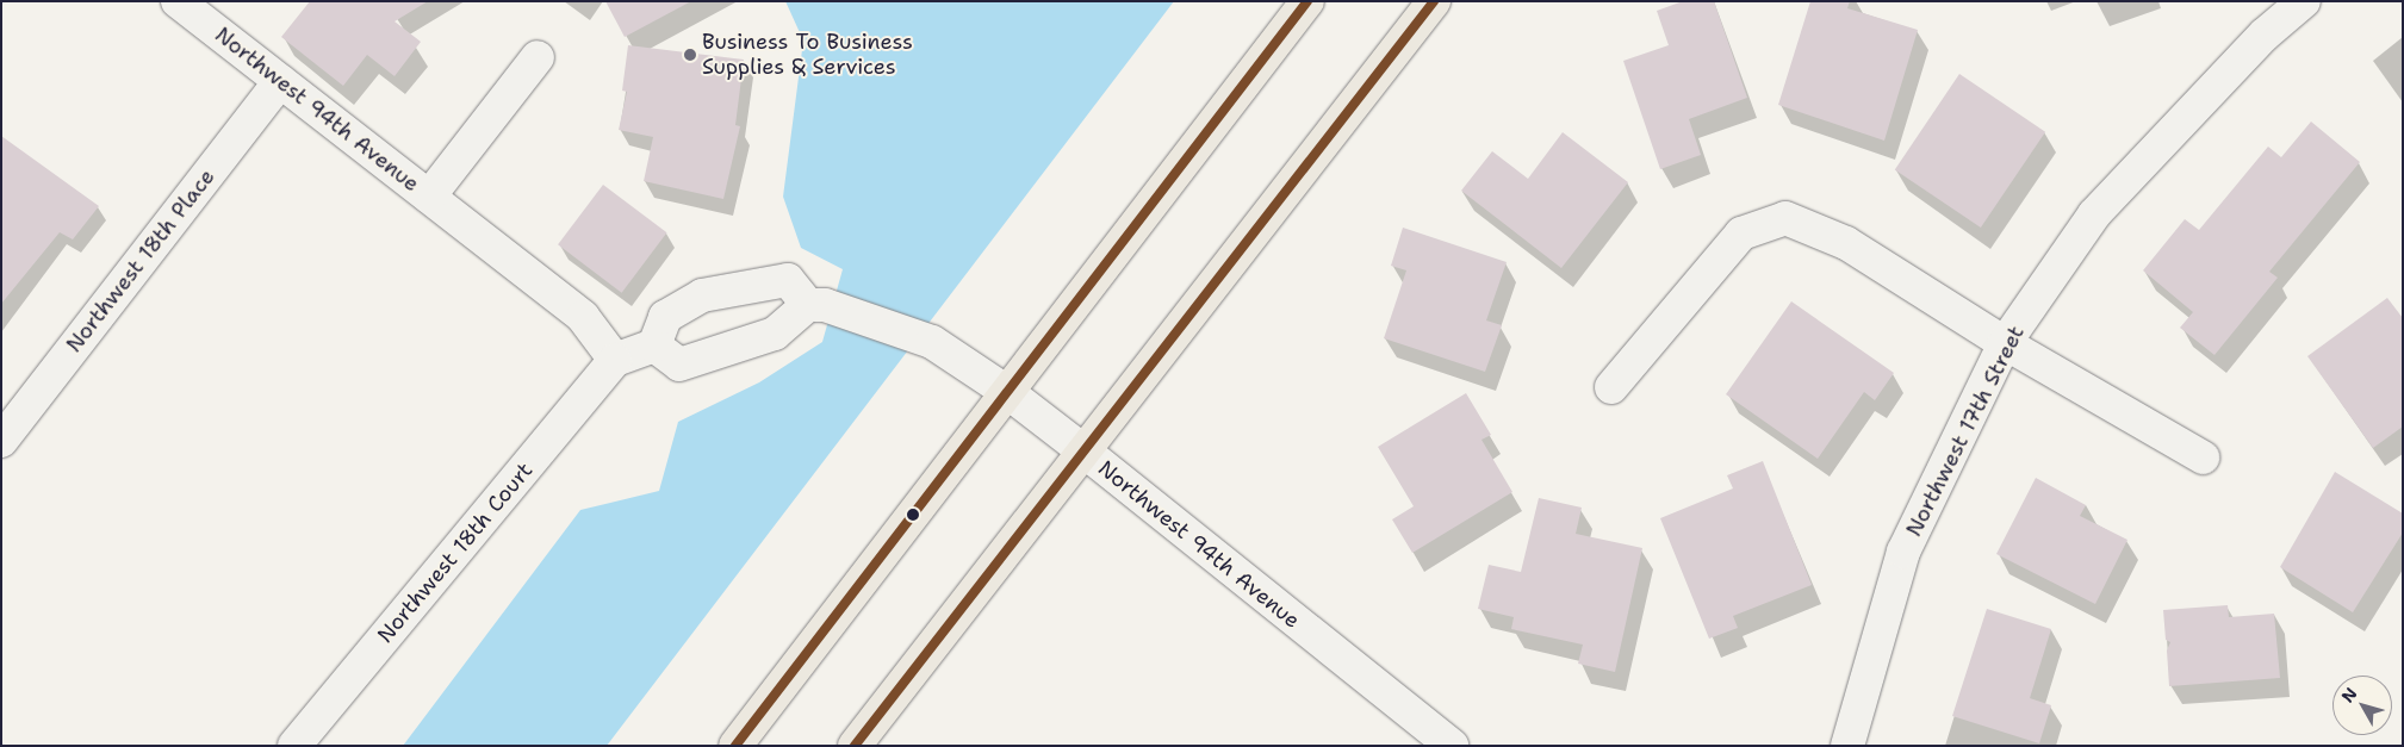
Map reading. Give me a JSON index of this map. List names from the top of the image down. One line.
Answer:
{"streets":{"street":["Northwest 94th Avenue","Northwest 18th Place","Northwest 17th Street","Northwest 18th Court"]},"crossings":[["Northwest 94th Avenue","Northwest 18th Place"],["Northwest 94th Avenue","Northwest 18th Court"]],"places":["Business To Business Supplies & Services"],"north":"top left"}
